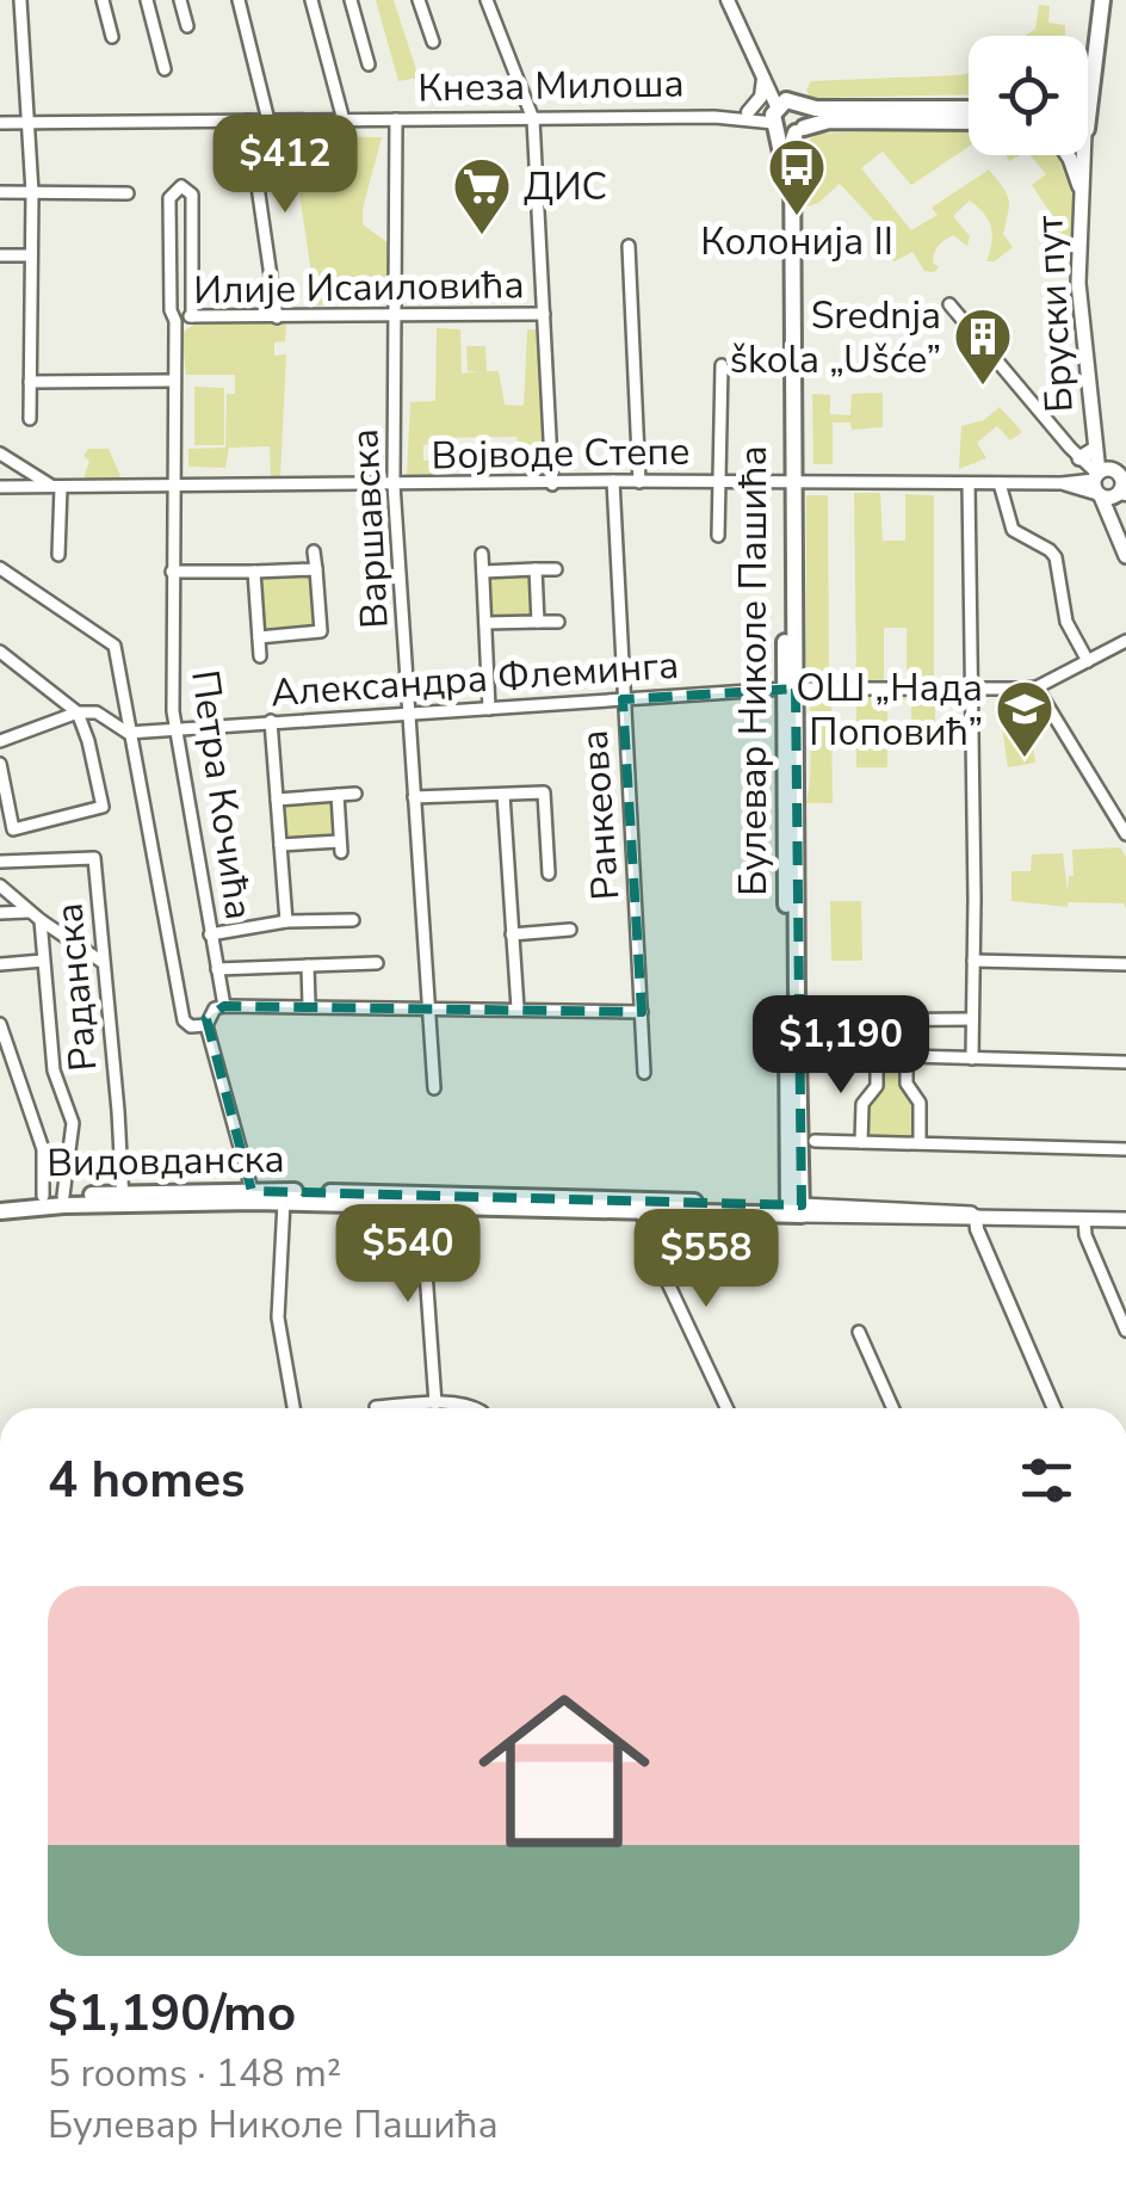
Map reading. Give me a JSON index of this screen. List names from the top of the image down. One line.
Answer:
{"streets":{"main road":["Кнеза Милоша","Бруски пут","Булевар Николе Пашића","Видовданска"],"street":["Илије Исаиловића","Војводе Степе","Варшавска","Александра Флеминга","Петра Кочића","Ранкеова","Раданска"]},"crossings":[["Кнеза Милоша","Варшавска"],["Кнеза Милоша","Булевар Николе Пашића"],["Илије Исаиловића","Варшавска"],["Илије Исаиловића","Петра Кочића"],["Бруски пут","Војводе Степе"],["Војводе Степе","Варшавска"],["Војводе Степе","Булевар Николе Пашића"],["Војводе Степе","Петра Кочића"],["Војводе Степе","Ранкеова"],["Варшавска","Александра Флеминга"],["Булевар Николе Пашића","Александра Флеминга"],["Булевар Николе Пашића","Видовданска"],["Александра Флеминга","Петра Кочића"],["Александра Флеминга","Ранкеова"],["Раданска","Видовданска"]],"places":{"bus stop":["Колонија II"],"supermarket":["ДИС"],"building":["Srednja škola „Ušće”"],"school or university":["ОШ „Нада Поповић”"]},"page":{"price":["$412","$1,190","$540","$558"],"heading":"4 homes","list":[{"name":"$1,190/mo","note":"5 rooms · 148 m² · Булевар Николе Пашића"}]}}
